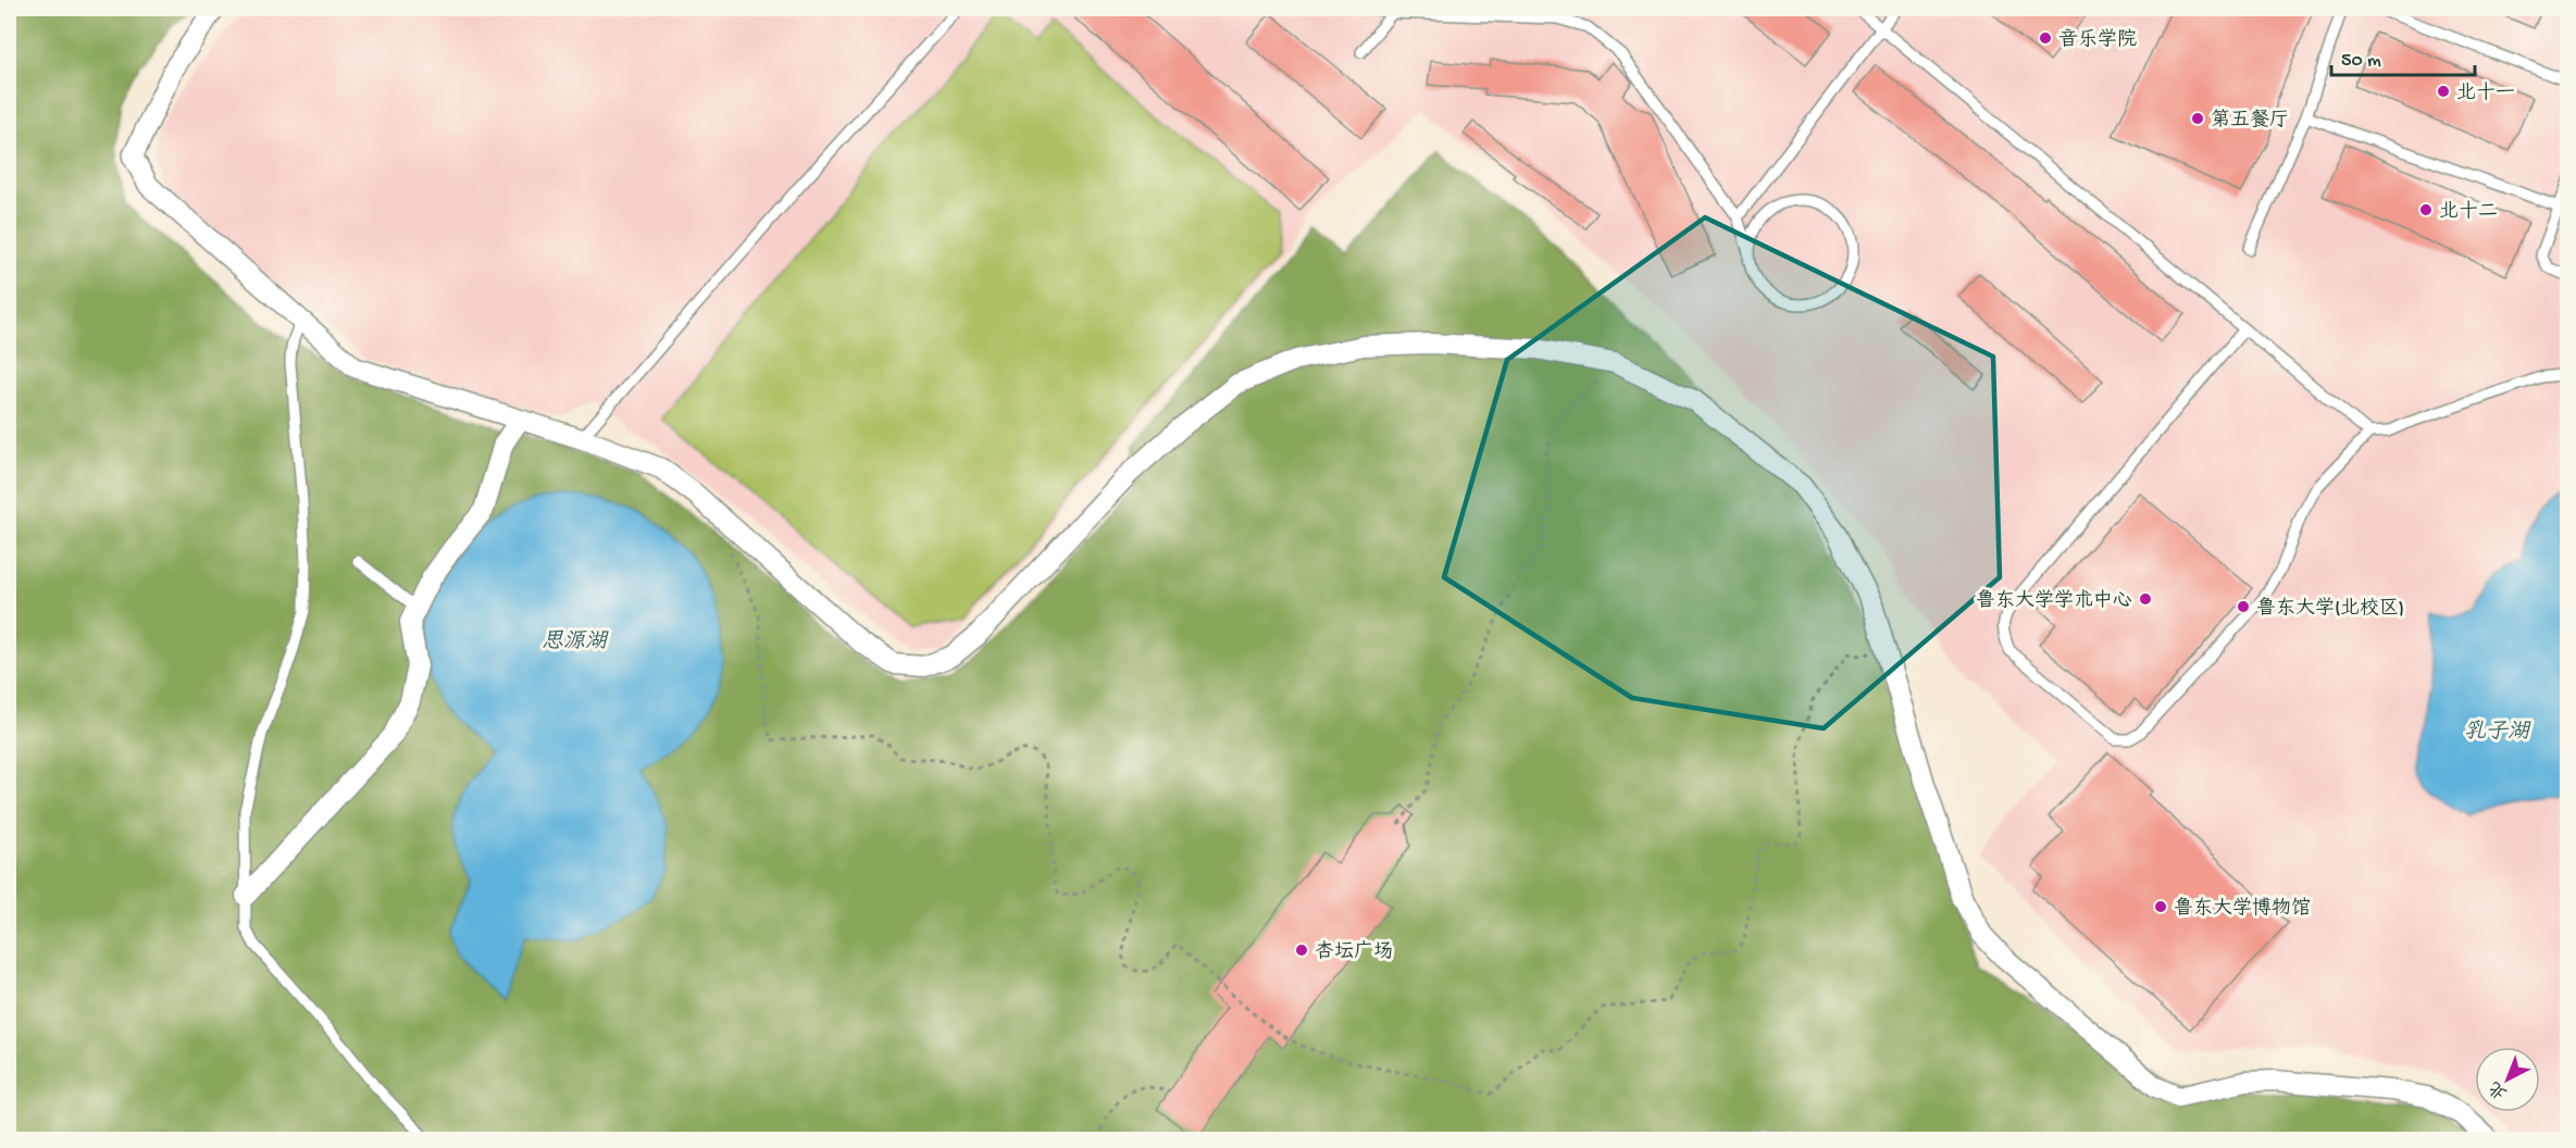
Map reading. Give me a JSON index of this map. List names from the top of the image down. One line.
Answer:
{"water":["思源湖","乳子湖"],"places":["音乐学院","北十一","第五餐厅","北十二","鲁东大学学术中心","鲁东大学(北校区)","鲁东大学博物馆","杏坛广场"],"scale_bar":"50 m","north":"bottom left"}
